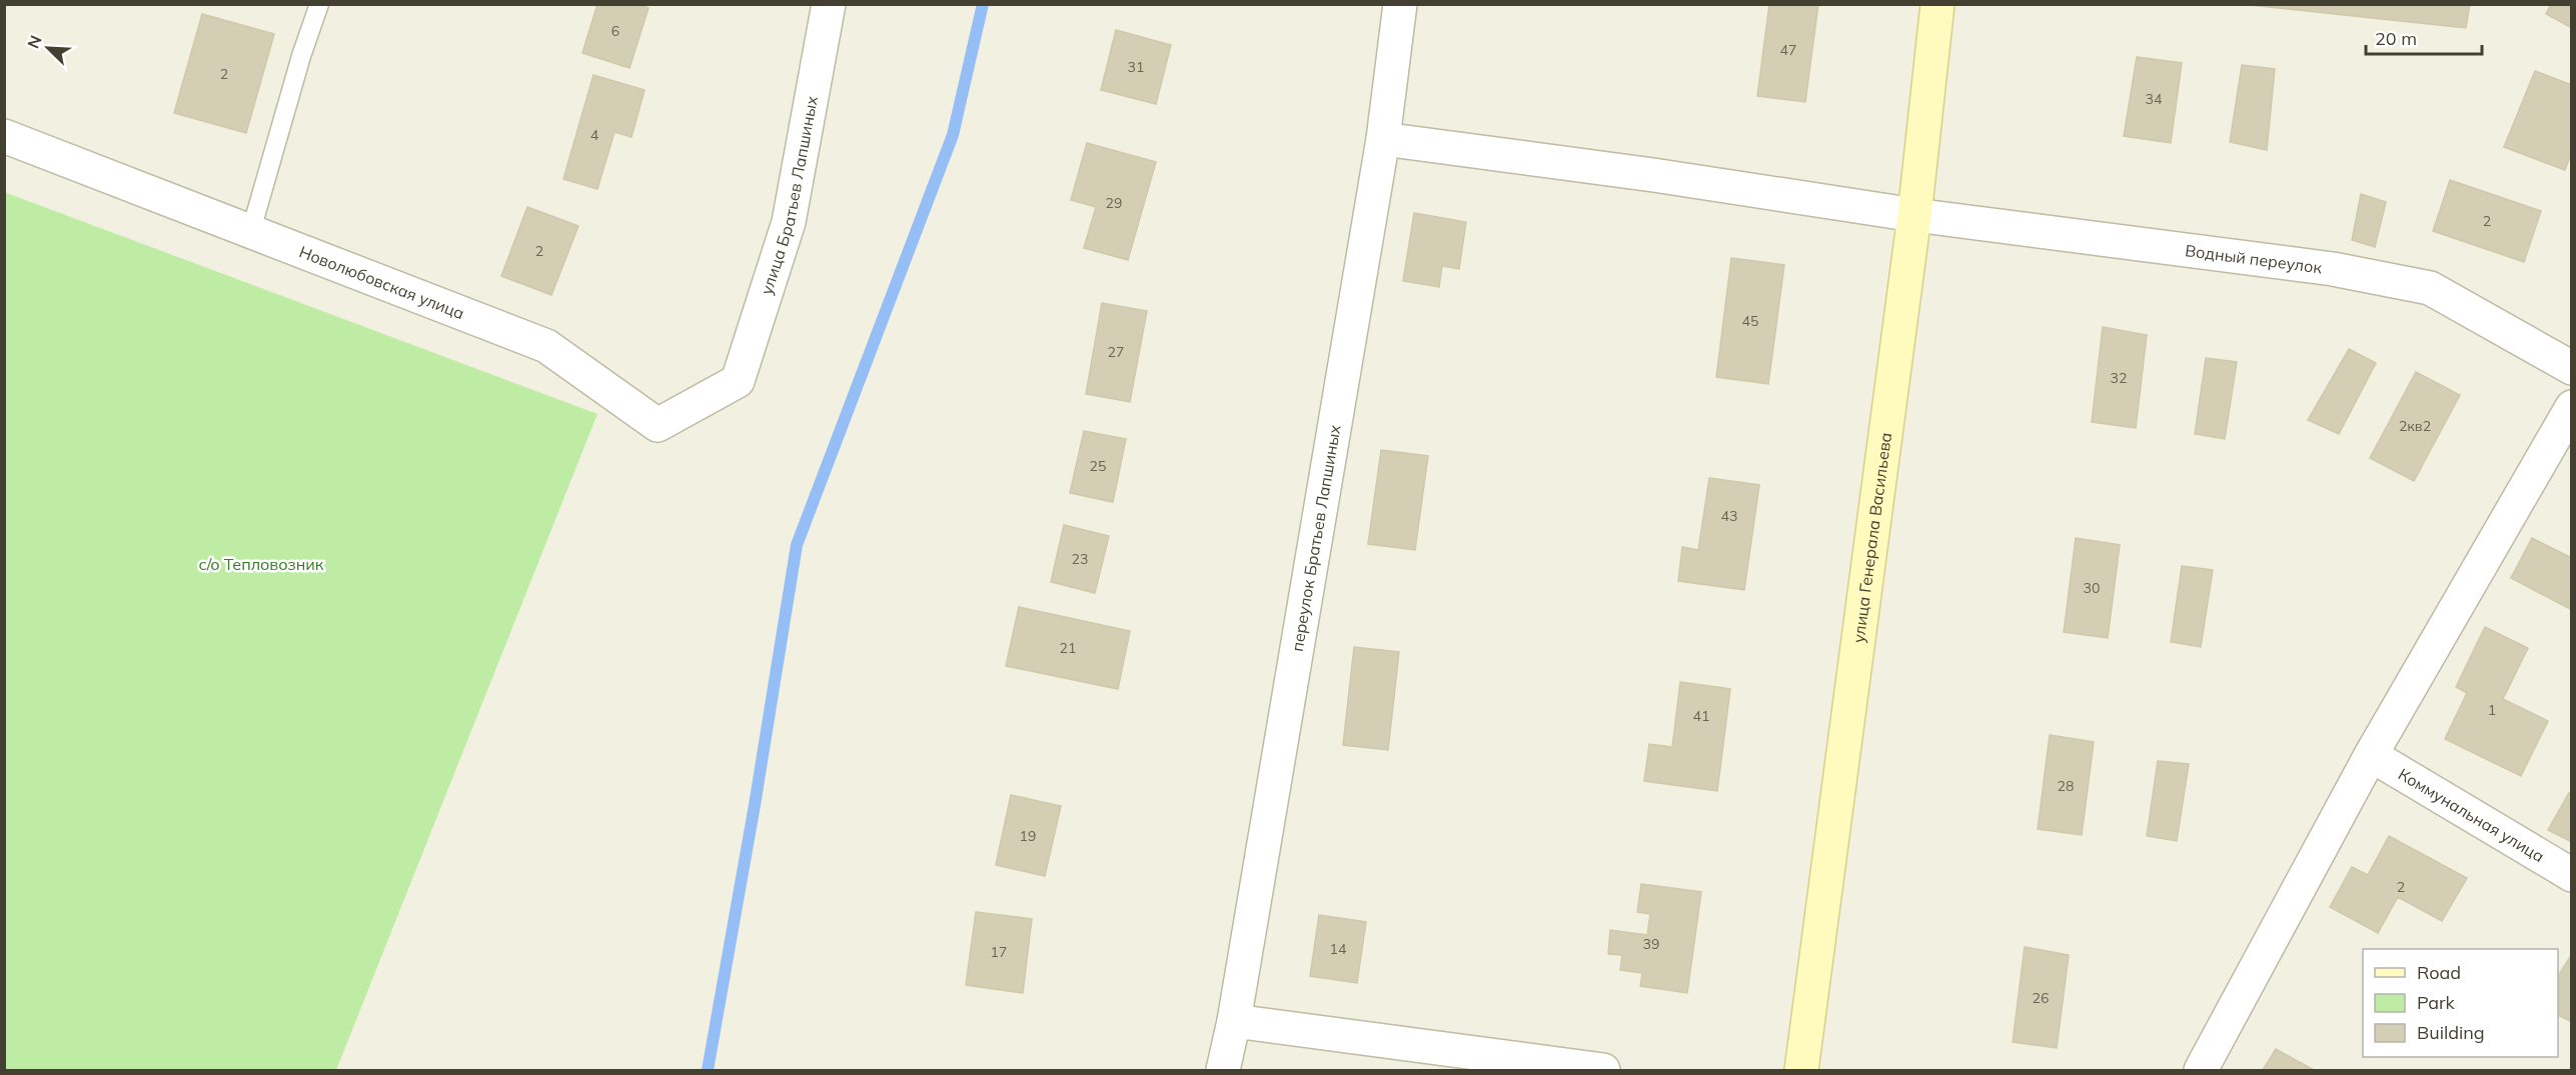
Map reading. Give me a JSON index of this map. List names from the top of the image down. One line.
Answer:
{"streets":{"main road":["улица Генерала Васильева"],"street":["улица Братьев Лапшиных","Водный переулок","Новолюбовская улица","переулок Братьев Лапшиных","Коммунальная улица"]},"crossings":[["улица Братьев Лапшиных","Новолюбовская улица"],["Водный переулок","переулок Братьев Лапшиных"],["Водный переулок","улица Генерала Васильева"]],"parks":["с/о Тепловозник"],"house_numbers":["6","47","31","2","34","4","29","2","2","45","27","32","2кв2","25","43","23","30","21","1","41","28","19","2","39","14","17","26"],"legend":["Road","Park","Building"],"scale_bar":"20 m","north":"top left"}
